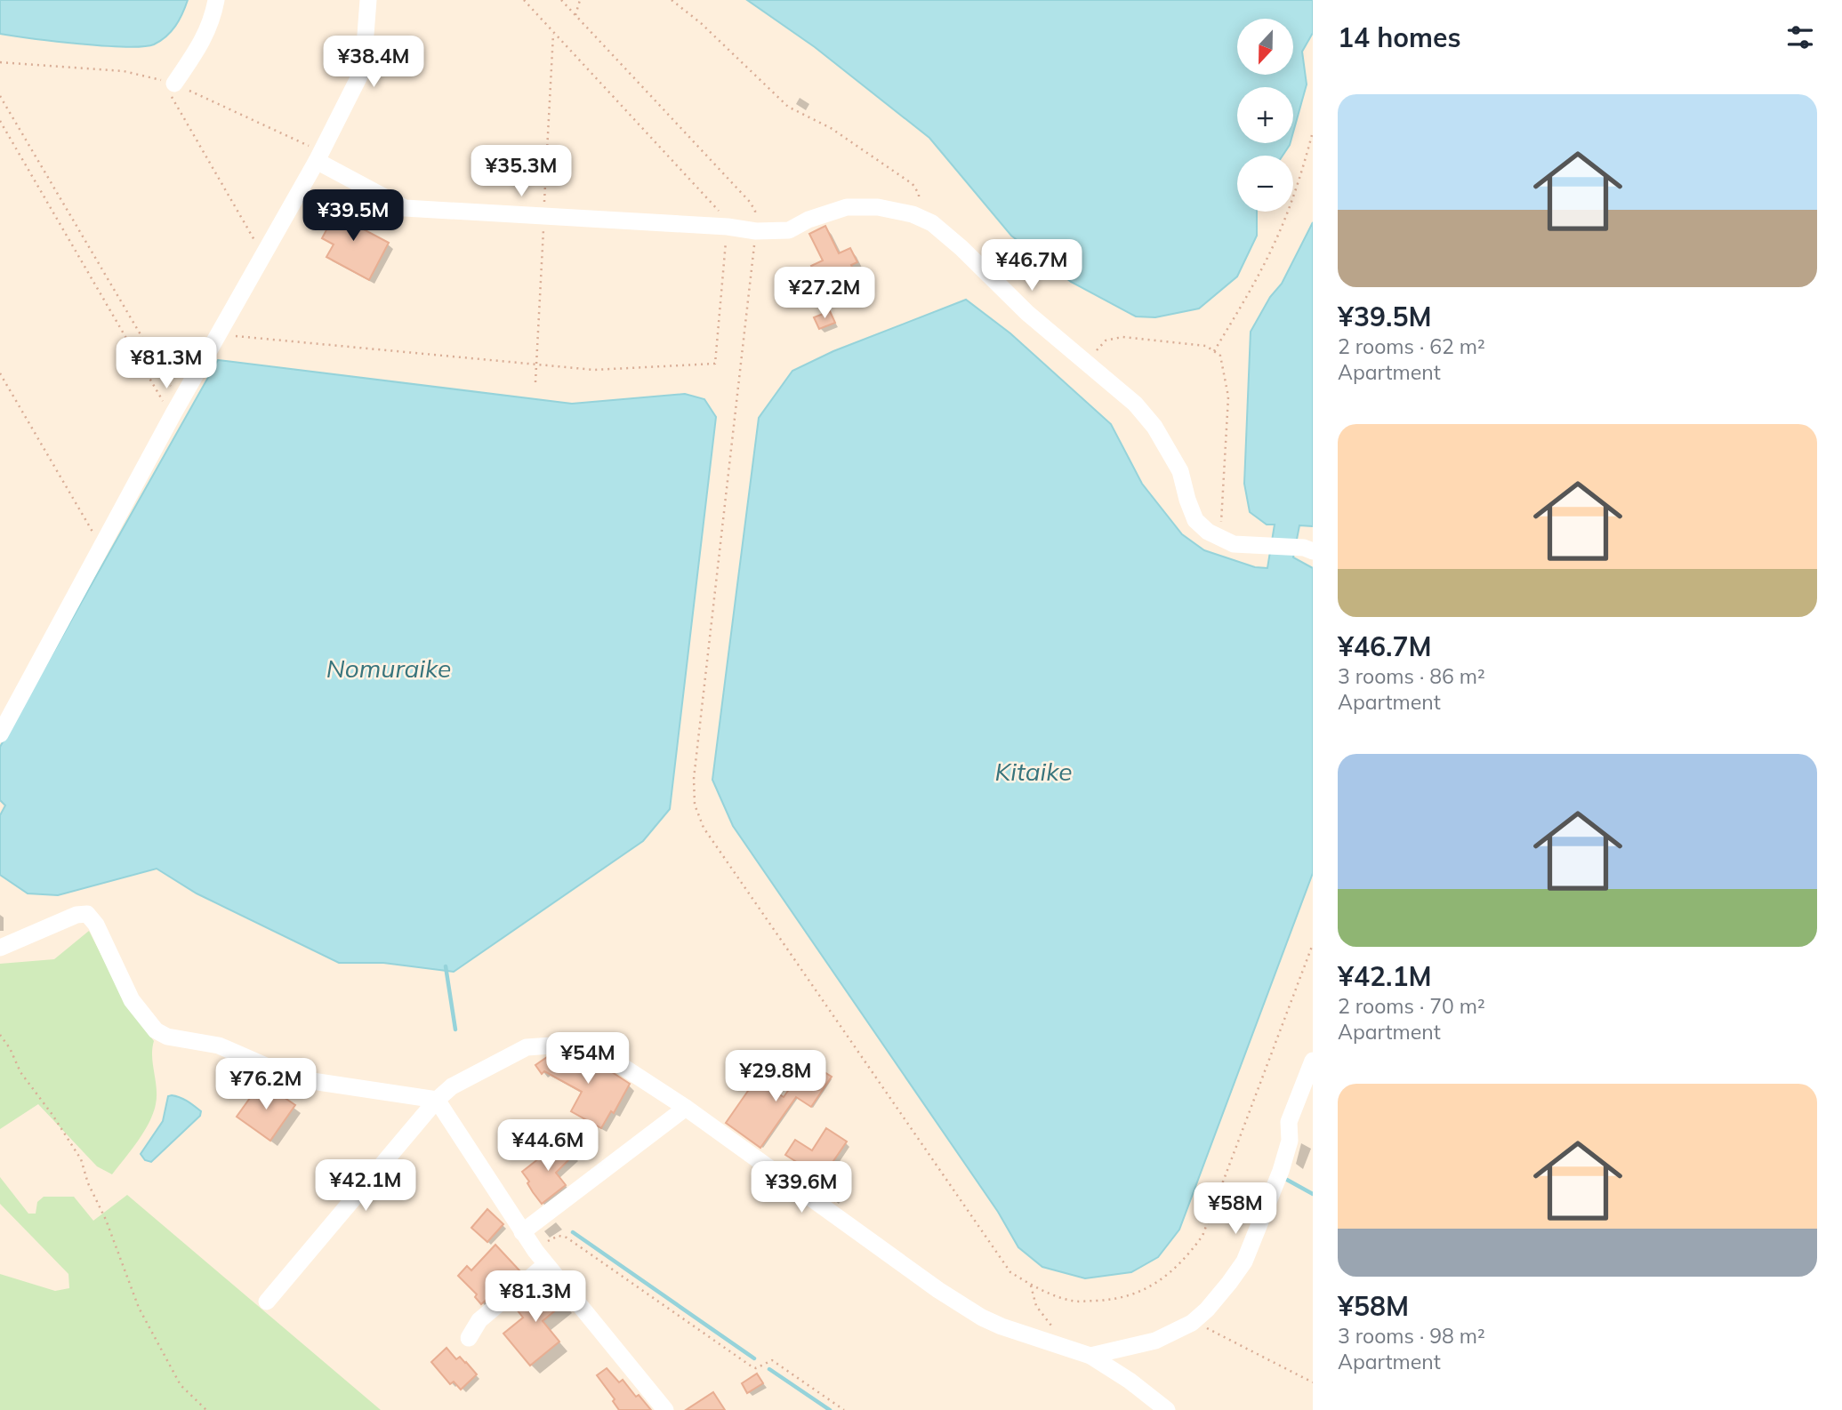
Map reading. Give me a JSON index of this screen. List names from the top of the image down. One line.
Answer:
{"water":["Nomuraike","Kitaike"],"north":"bottom","page":{"heading":"14 homes","map_buttons":["+","−"],"price":["¥38.4M","¥35.3M","¥39.5M","¥46.7M","¥27.2M","¥81.3M","¥54M","¥29.8M","¥76.2M","¥44.6M","¥42.1M","¥39.6M","¥58M","¥81.3M"],"list":[{"name":"¥39.5M","note":"2 rooms · 62 m² · Apartment"},{"name":"¥46.7M","note":"3 rooms · 86 m² · Apartment"},{"name":"¥42.1M","note":"2 rooms · 70 m² · Apartment"},{"name":"¥58M","note":"3 rooms · 98 m² · Apartment"}]}}
